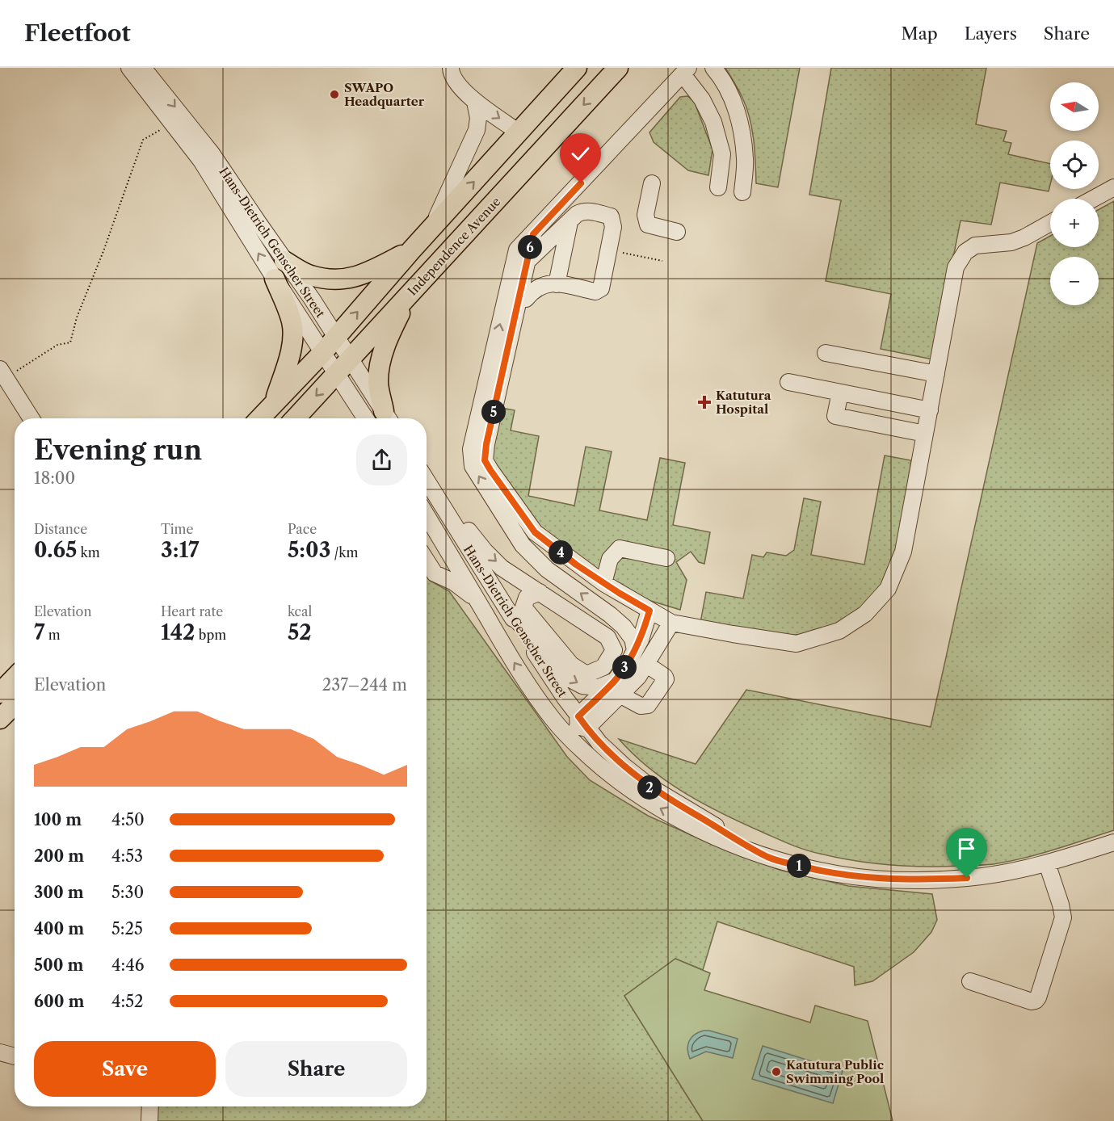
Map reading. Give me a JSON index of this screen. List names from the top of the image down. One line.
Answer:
{"streets":{"main road":["Independence Avenue"],"street":["Hans-Dietrich Genscher Street"]},"crossings":[["Hans-Dietrich Genscher Street","Independence Avenue"]],"places":{"other":["SWAPO Headquarter","Katutura Public Swimming Pool"],"health":["Katutura Hospital"]},"north":"left","page":{"header":"Fleetfoot","nav":["Map","Layers","Share"],"map_buttons":["+","−"],"pins":["6","5","4","3","2","1"],"heading":["Evening run","18:00"],"stats":[["Distance","0.65 km"],["Time","3:17"],["Pace","5:03 /km"],["Elevation","7 m"],["Heart rate","142 bpm"],["kcal","52"]],"chart":["Elevation","237–244 m"],"list":[{"name":"100 m","note":"4:50"},{"name":"200 m","note":"4:53"},{"name":"300 m","note":"5:30"},{"name":"400 m","note":"5:25"},{"name":"500 m","note":"4:46"},{"name":"600 m","note":"4:52"}],"buttons":["Save","Share"]}}
